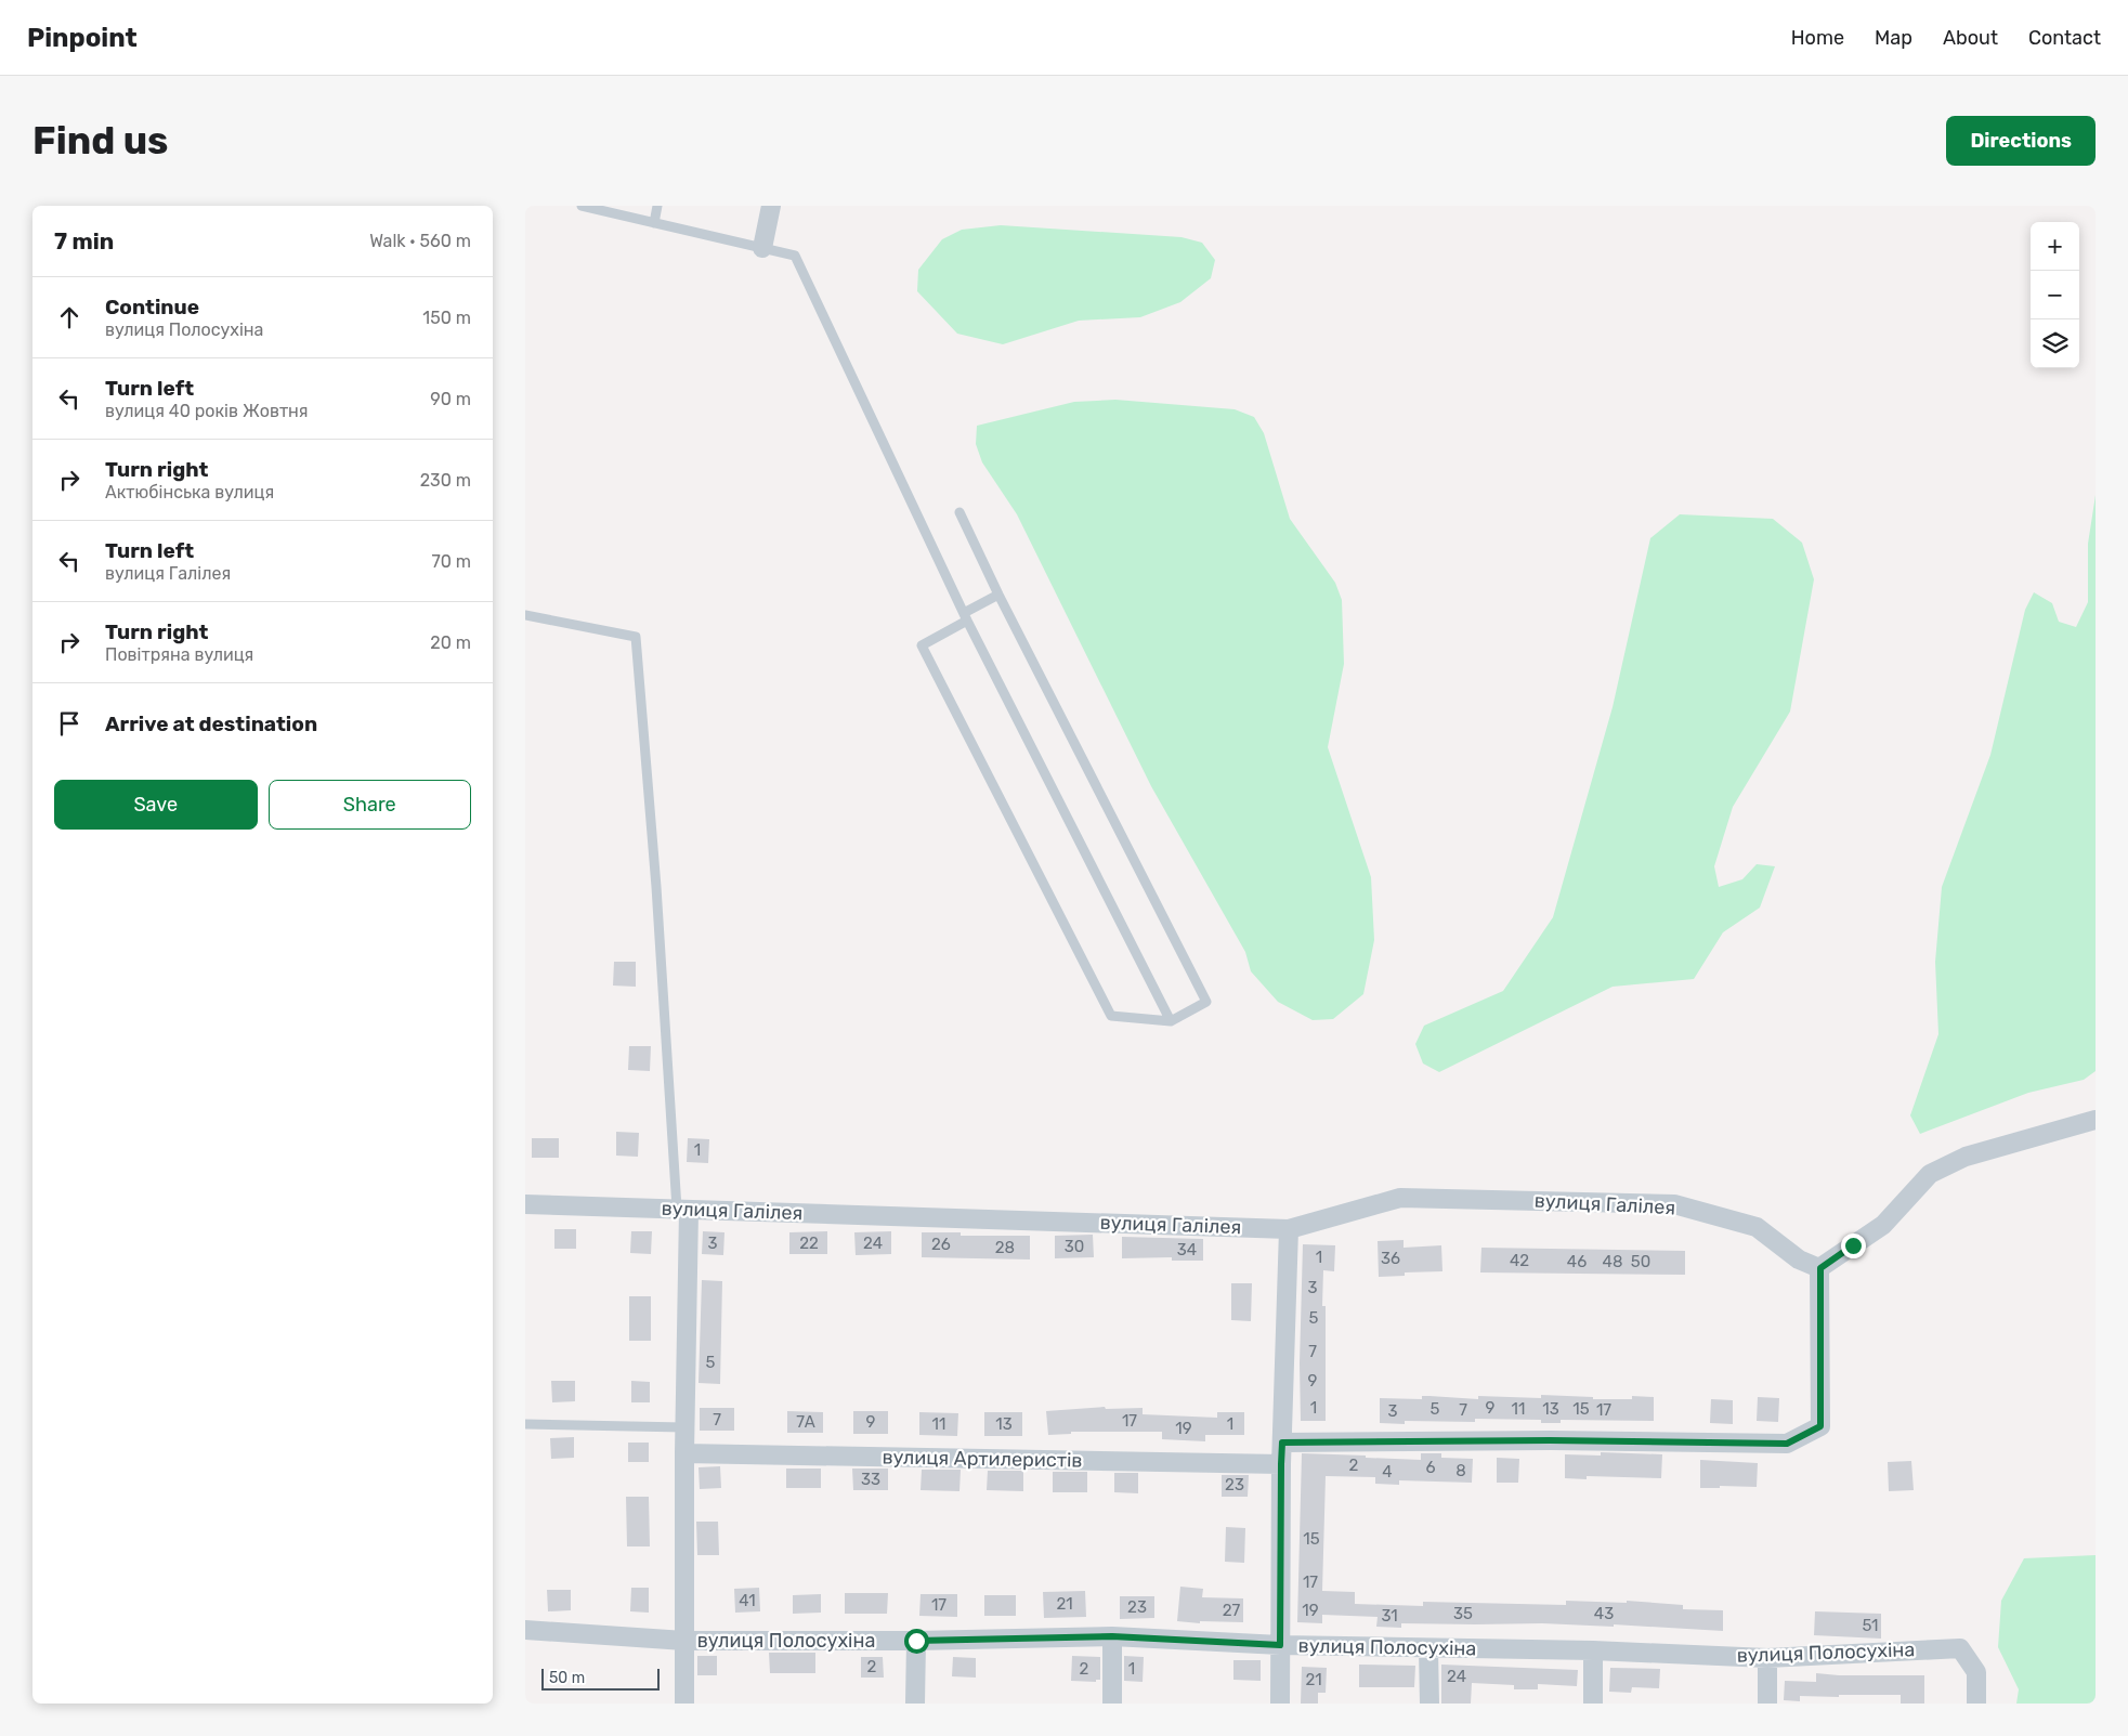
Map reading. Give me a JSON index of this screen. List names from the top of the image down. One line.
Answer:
{"streets":{"street":["вулиця Галілея","вулиця Артилеристів","вулиця Полосухіна"]},"house_numbers":["1","3","22","24","26","30","28","34","1","36","42","46","48","50","3","5","7","5","9","1","9","5","11","13","15","7","17","3","7","17","7А","9","11","13","1","19","2","6","8","4","33","23","15","17","41","21","17","23","27","19","35","43","31","51","2","2","1","24","21"],"scale_bar":"50 m","page":{"header":"Pinpoint","nav":["Home","Map","About","Contact"],"buttons":["Directions",["Save","Share"]],"title":"Find us","heading":["7 min","Walk · 560 m"],"map_buttons":["+","−"],"list":[["Continue","вулиця Полосухіна","150 m"],["Turn left","вулиця 40 років Жовтня","90 m"],["Turn right","Актюбінська вулиця","230 m"],["Turn left","вулиця Галілея","70 m"],["Turn right","Повітряна вулиця","20 m"],"Arrive at destination"],"scale":"50 m"}}
